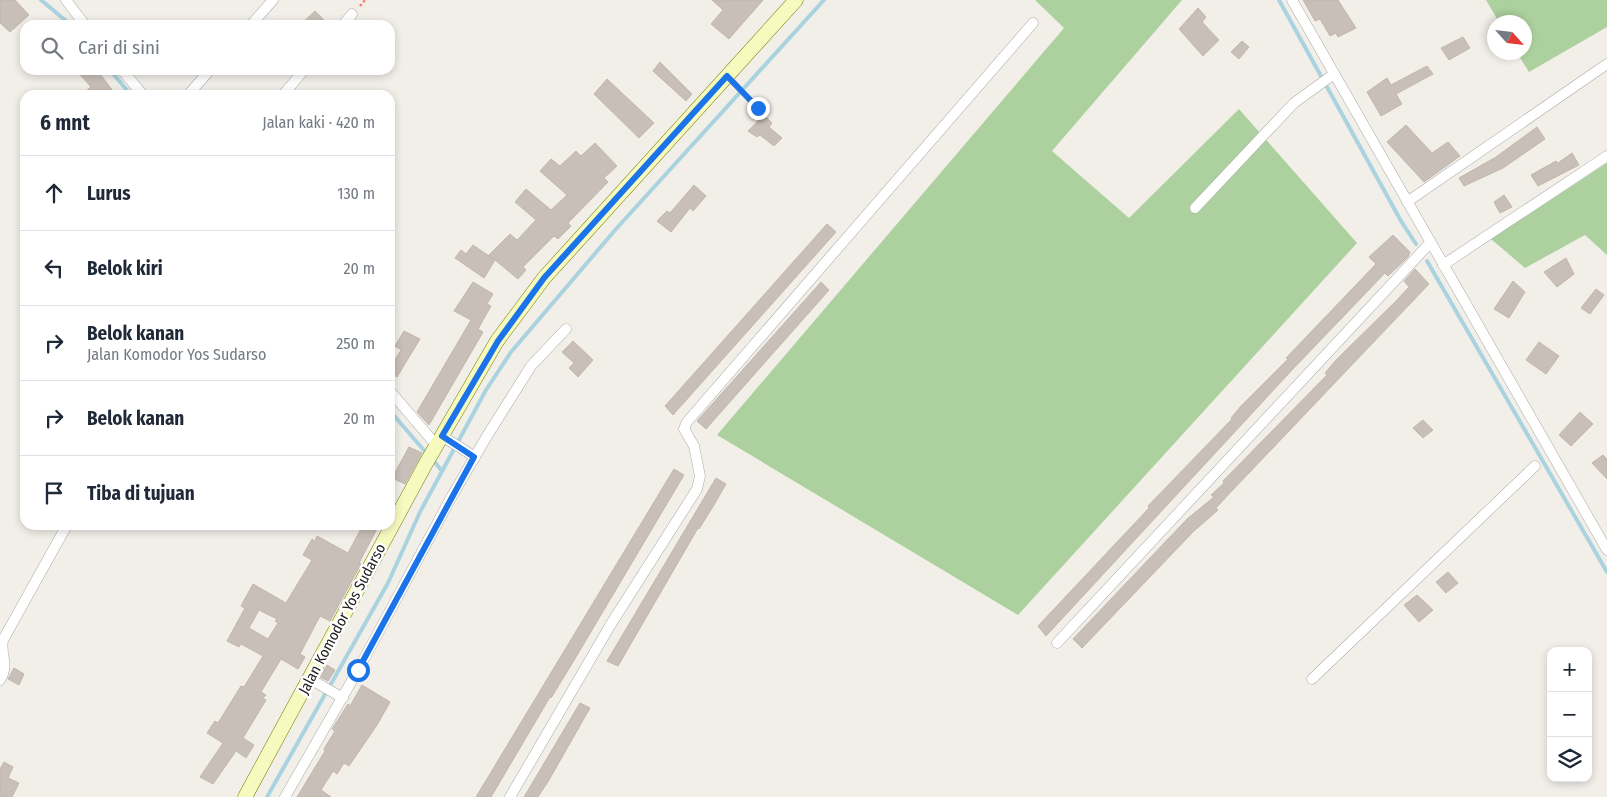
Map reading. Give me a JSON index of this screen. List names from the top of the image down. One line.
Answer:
{"streets":{"street":["Jalan Komodor Yos Sudarso"]},"north":"bottom right","page":{"search":"Cari di sini","heading":["6 mnt","Jalan kaki · 420 m"],"list":[["Lurus","130 m"],["Belok kiri","20 m"],["Belok kanan","Jalan Komodor Yos Sudarso","250 m"],["Belok kanan","20 m"],"Tiba di tujuan"],"map_buttons":["+","−"]}}
